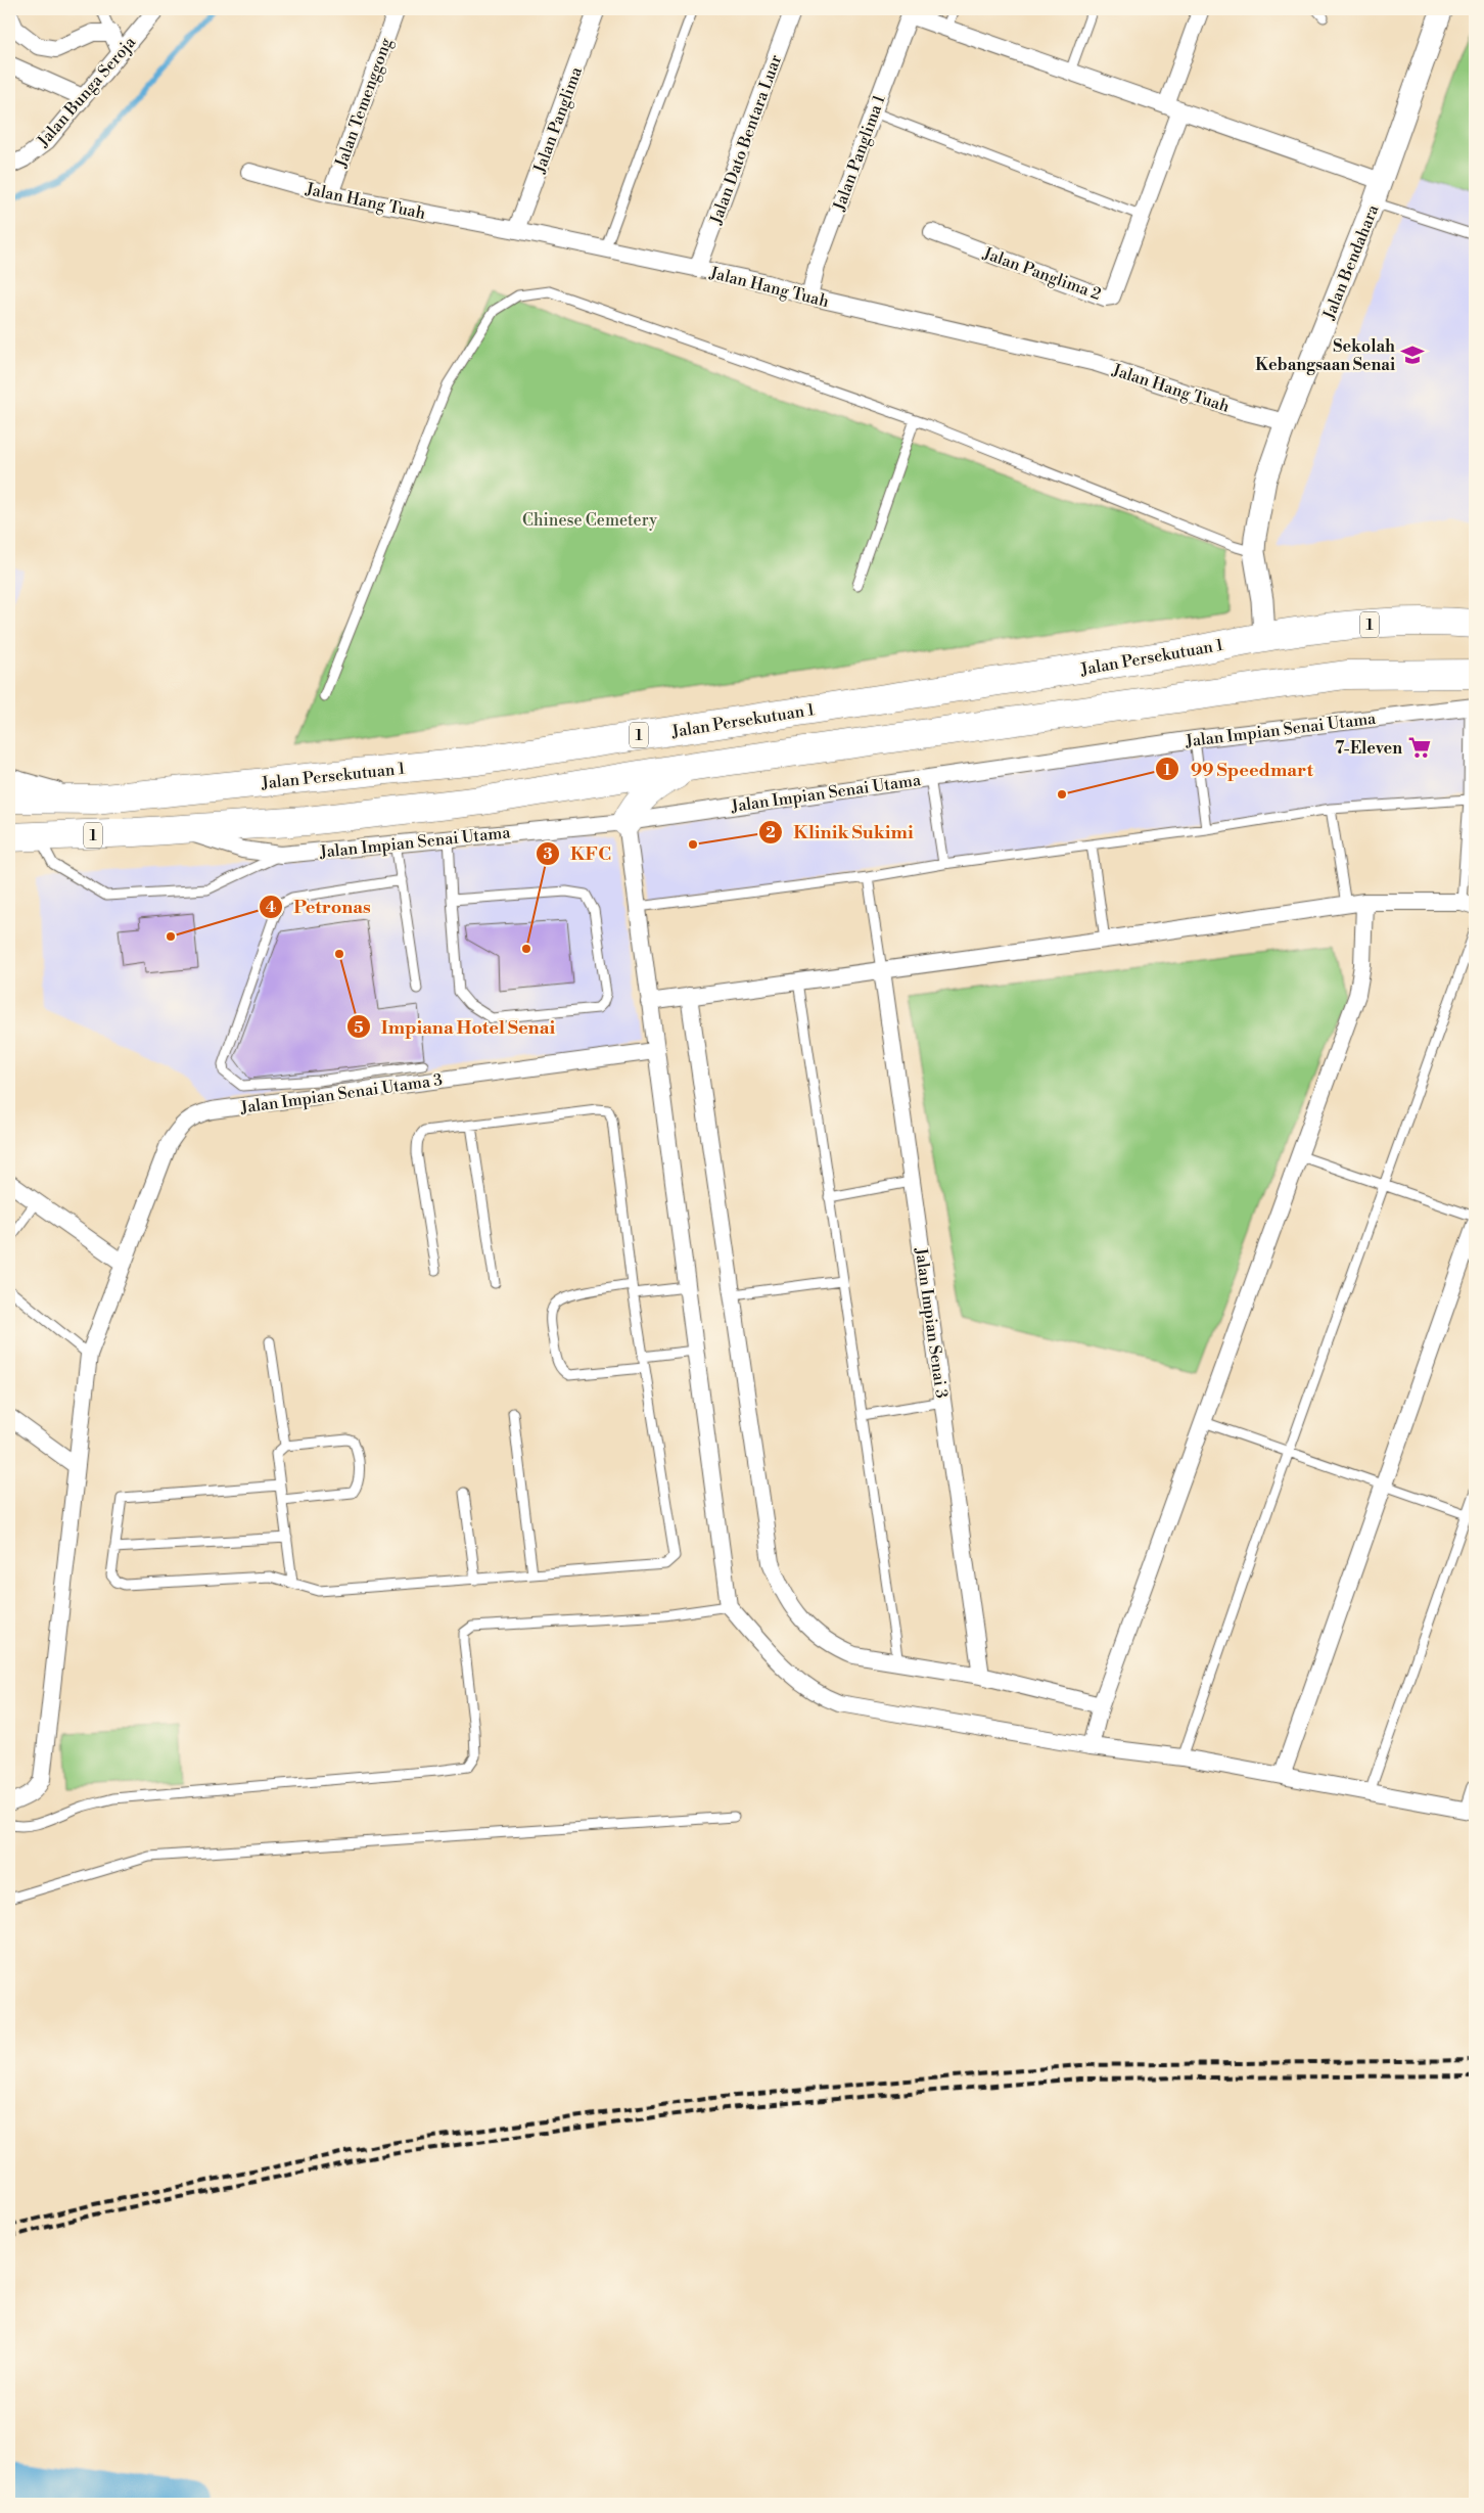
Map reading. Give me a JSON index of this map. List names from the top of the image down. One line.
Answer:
{"streets":{"highway":["1","Jalan Persekutuan 1"],"street":["Jalan Bunga Seroja","Jalan Temenggong","Jalan Panglima","Jalan Dato Bentara Luar","Jalan Panglima 1","Jalan Hang Tuah","Jalan Bendahara","Jalan Panglima 2","Jalan Impian Senai Utama","Jalan Impian Senai Utama 3","Jalan Impian Senai 3"]},"crossings":[["Jalan Temenggong","Jalan Hang Tuah"],["Jalan Panglima","Jalan Hang Tuah"],["Jalan Dato Bentara Luar","Jalan Hang Tuah"],["Jalan Panglima 1","Jalan Hang Tuah"],["Jalan Hang Tuah","Jalan Bendahara"],["Jalan Bendahara","Jalan Persekutuan 1"],["1","Jalan Impian Senai Utama"]],"parks":["Chinese Cemetery"],"places":{"school or university":["Sekolah Kebangsaan Senai"],"supermarket":["7-Eleven"],"other":["99 Speedmart","Klinik Sukimi","Petronas","KFC","Impiana Hotel Senai"]}}
